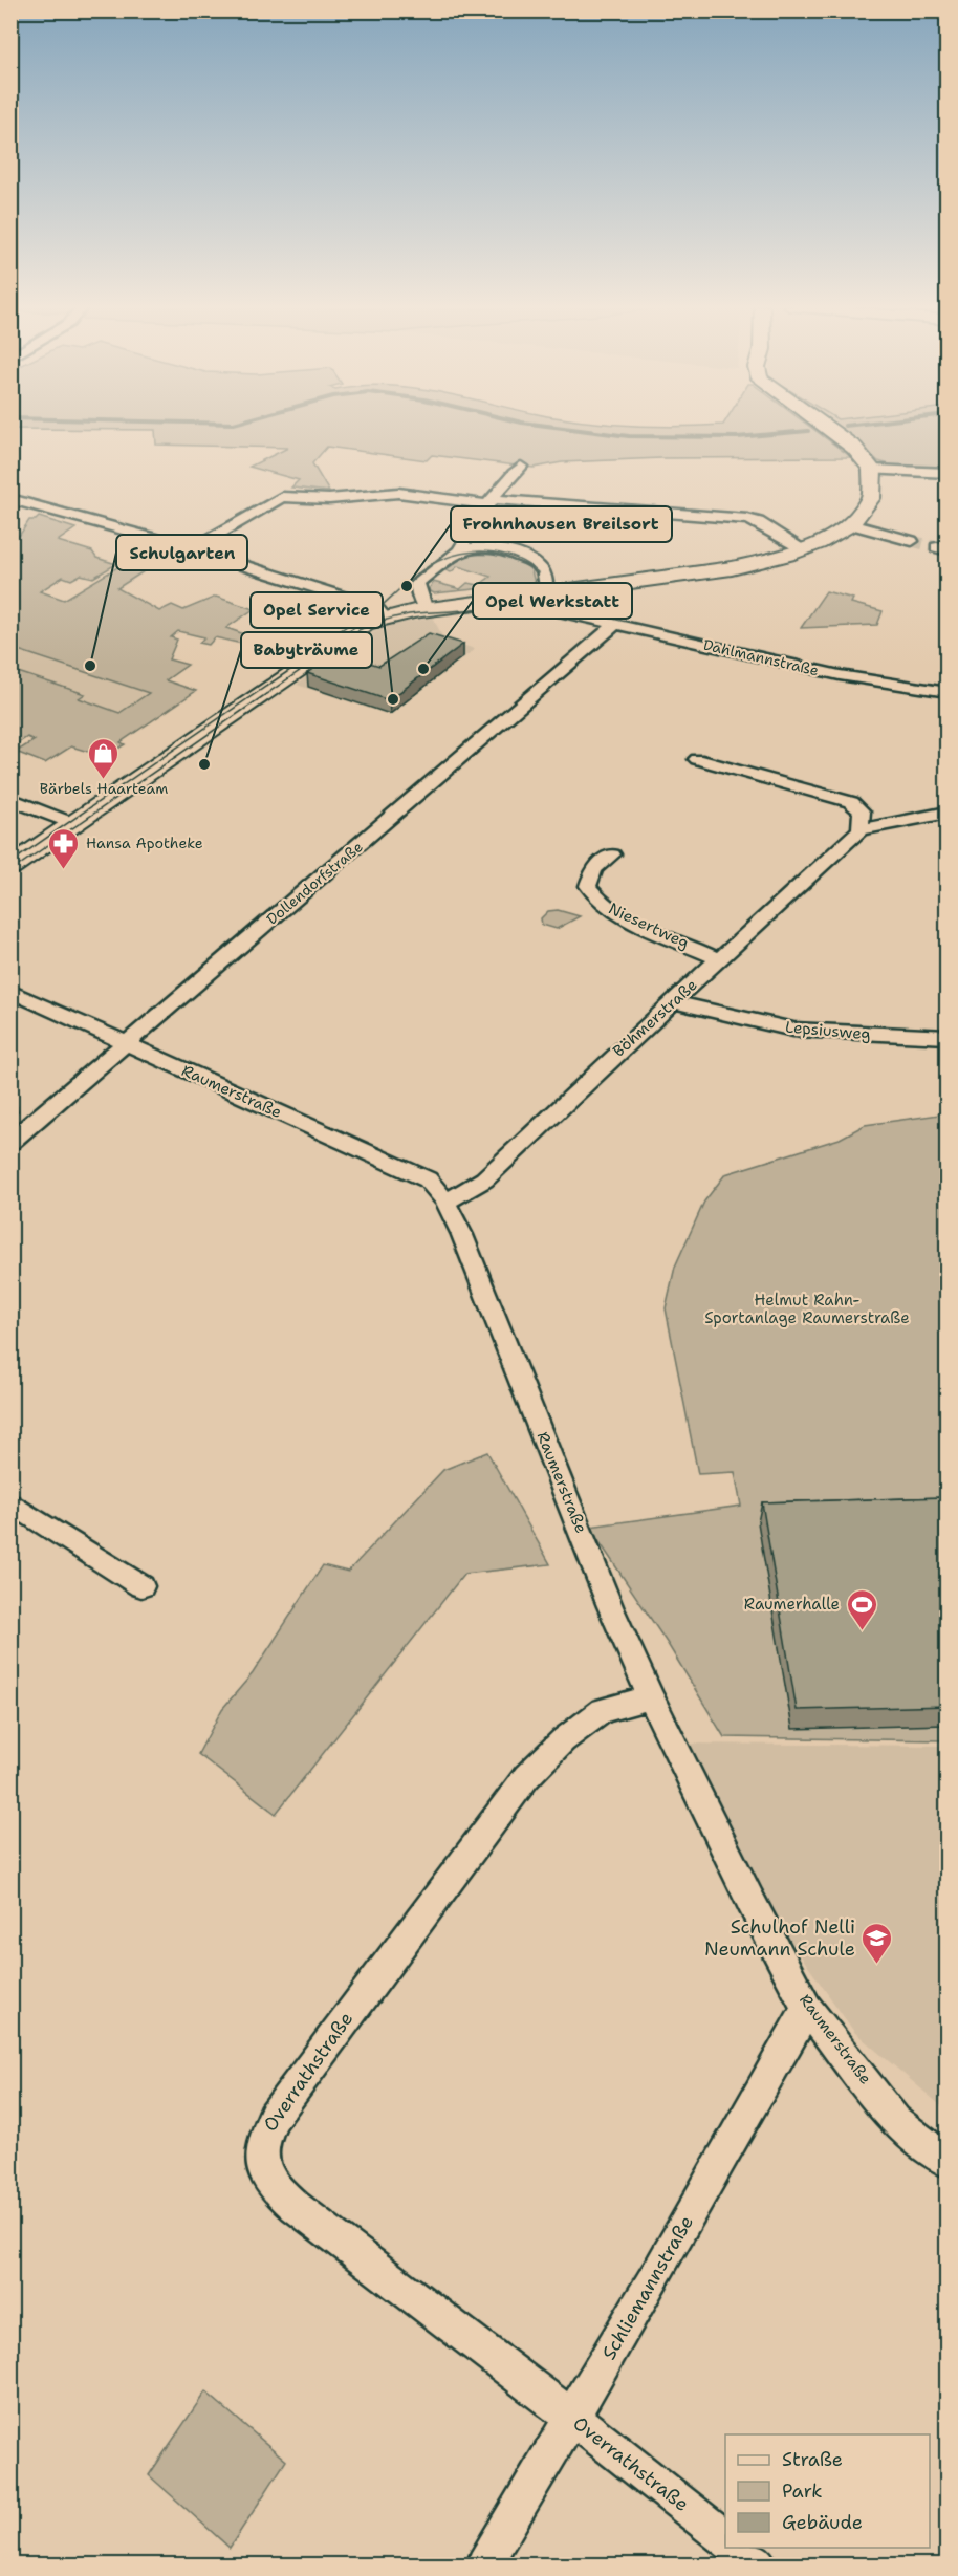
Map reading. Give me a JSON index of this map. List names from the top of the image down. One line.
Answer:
{"streets":{"street":["Dahlmannstraße","Dollendorfstraße","Niesertweg","Böhmerstraße","Lepsiusweg","Raumerstraße","Overrathstraße","Schliemannstraße"]},"crossings":[["Dahlmannstraße","Dollendorfstraße"],["Dollendorfstraße","Raumerstraße"],["Niesertweg","Böhmerstraße"],["Böhmerstraße","Lepsiusweg"],["Böhmerstraße","Raumerstraße"],["Raumerstraße","Overrathstraße"],["Raumerstraße","Schliemannstraße"],["Overrathstraße","Schliemannstraße"]],"parks":["Helmut Rahn- Sportanlage Raumerstraße"],"places":{"other":["Frohnhausen Breilsort","Schulgarten","Opel Werkstatt","Opel Service","Babyträume"],"shop":["Bärbels Haarteam"],"pharmacy":["Hansa Apotheke"],"sports":["Raumerhalle"],"school or university":["Schulhof Nelli Neumann Schule"]},"legend":["Straße","Park","Gebäude"]}
